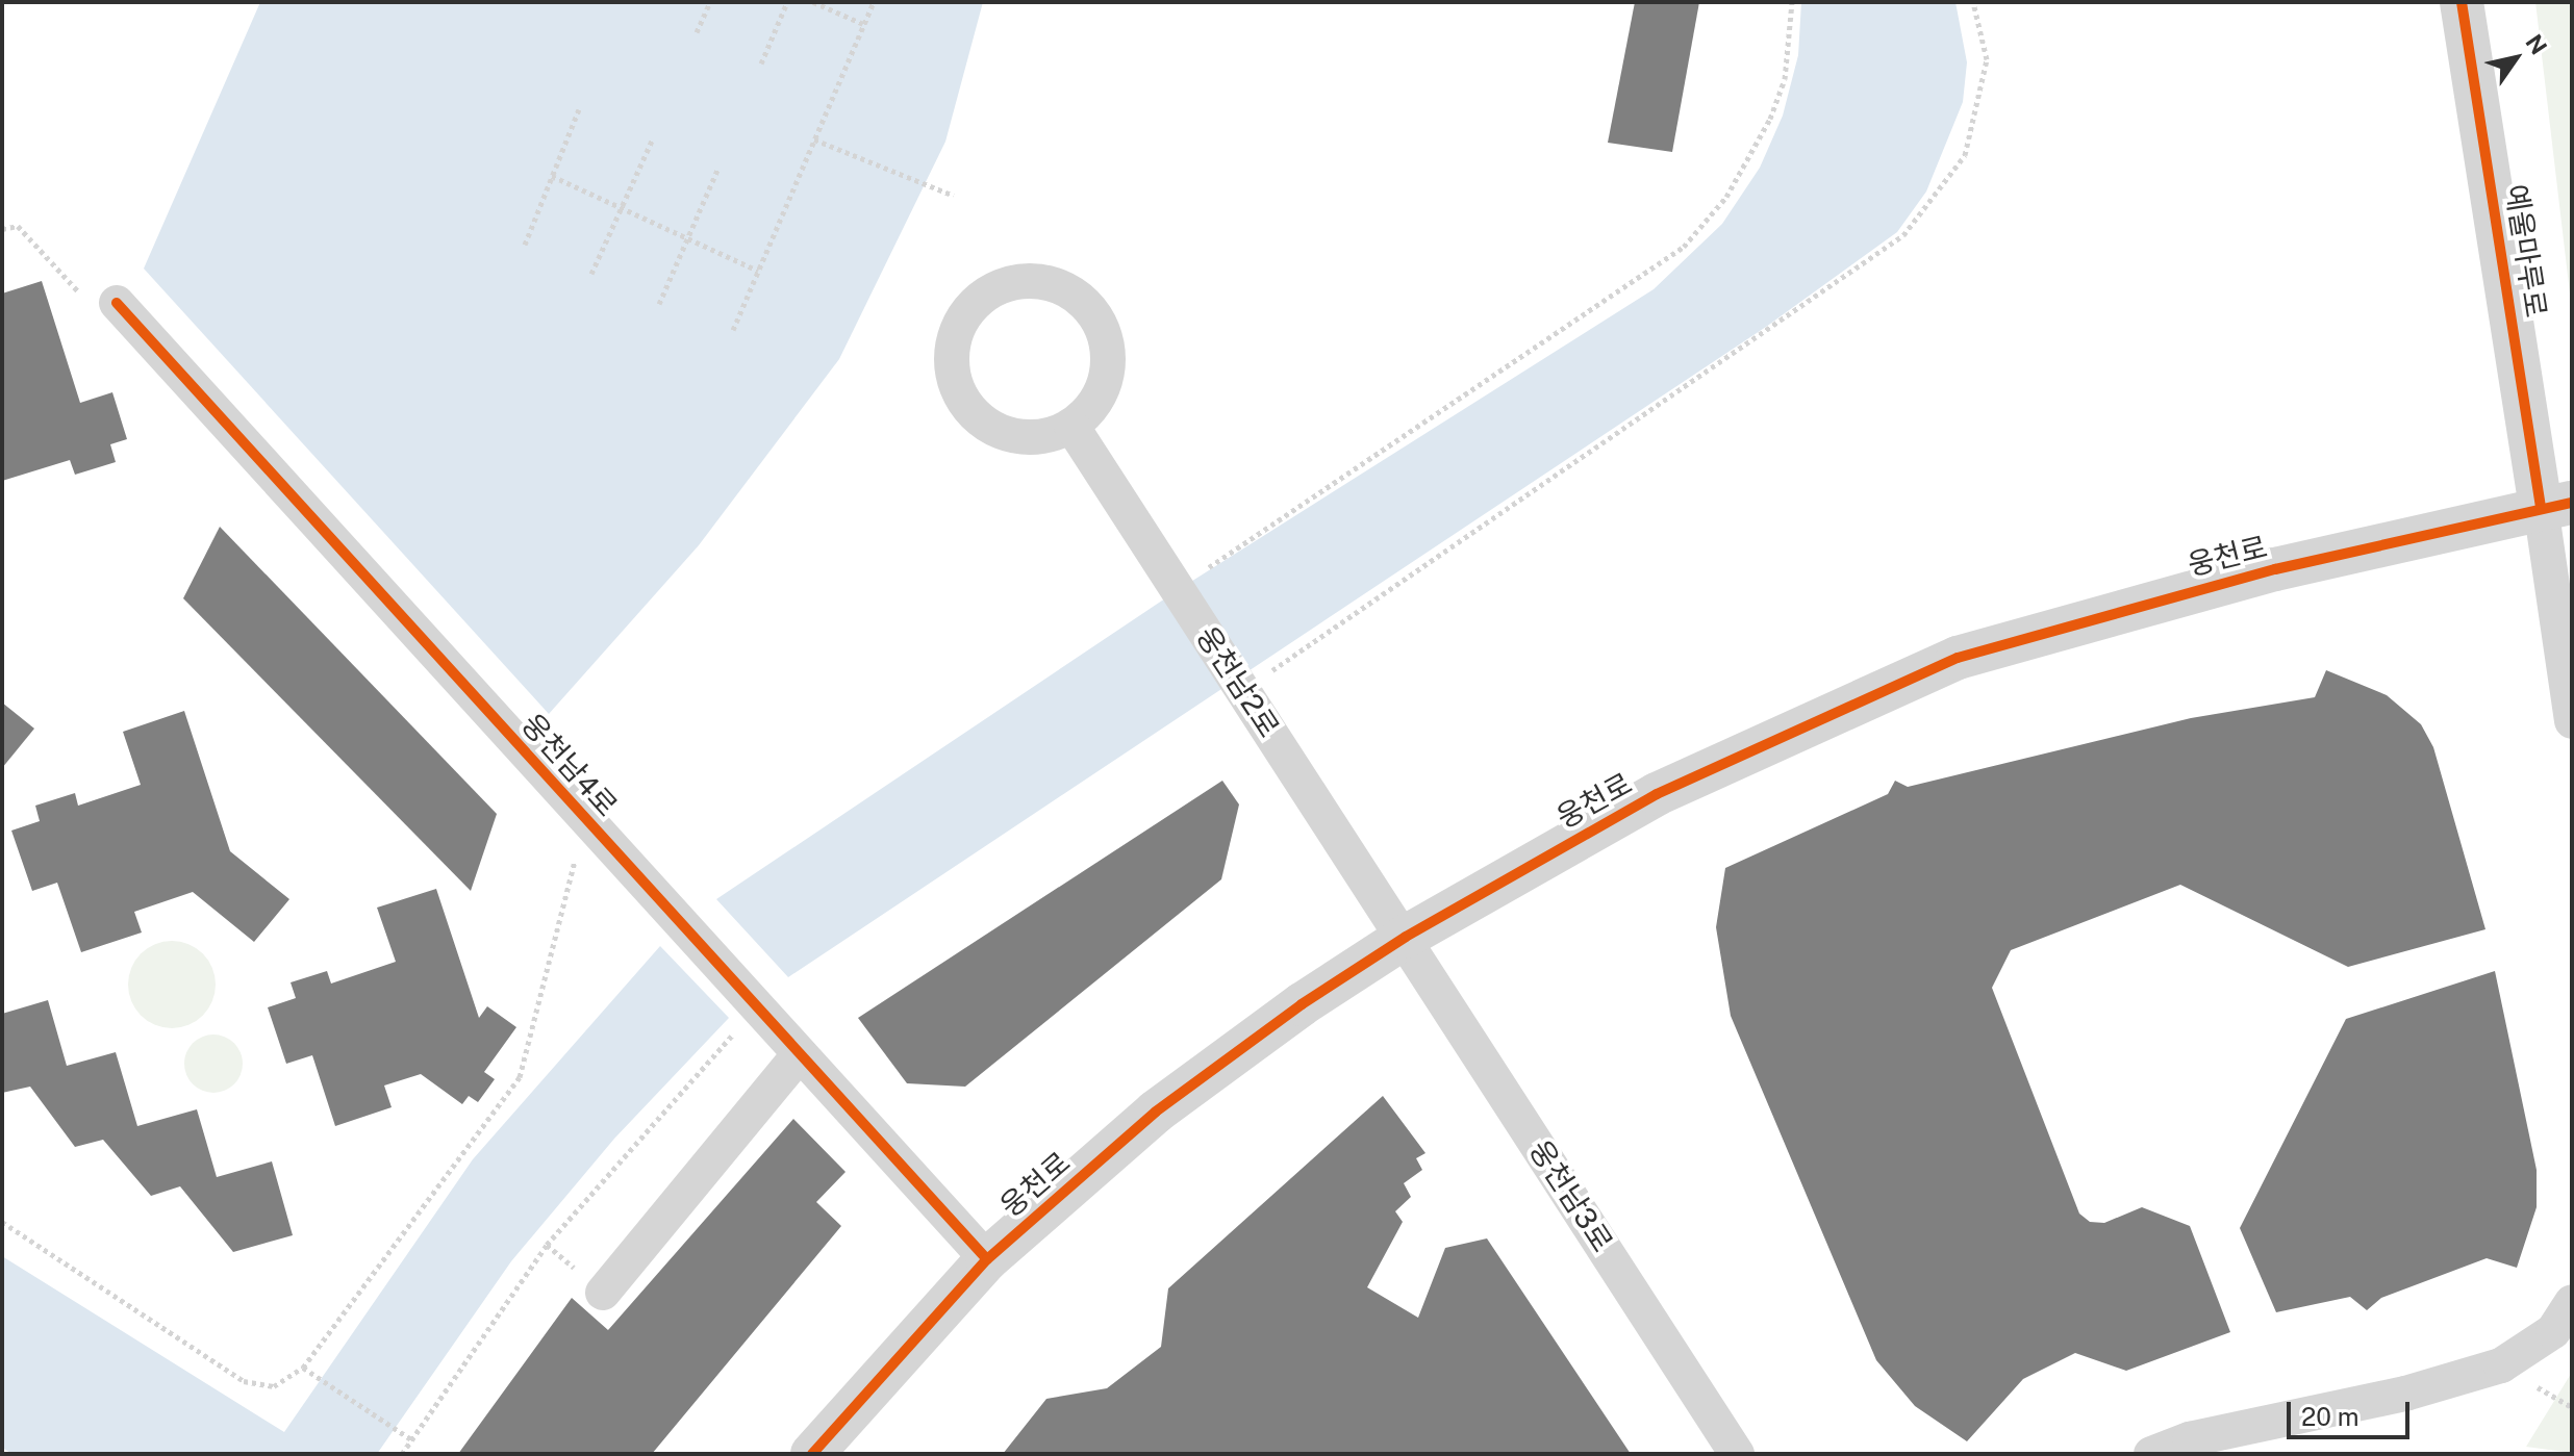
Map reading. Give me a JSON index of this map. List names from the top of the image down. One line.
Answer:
{"streets":{"street":["예울마루로","웅천로","웅천남2로","웅천남4로","웅천남3로"]},"crossings":[["예울마루로","웅천로"],["웅천로","웅천남2로"],["웅천로","웅천남4로"],["웅천로","웅천남3로"],["웅천남2로","웅천남3로"]],"scale_bar":"20 m","north":"top right"}
